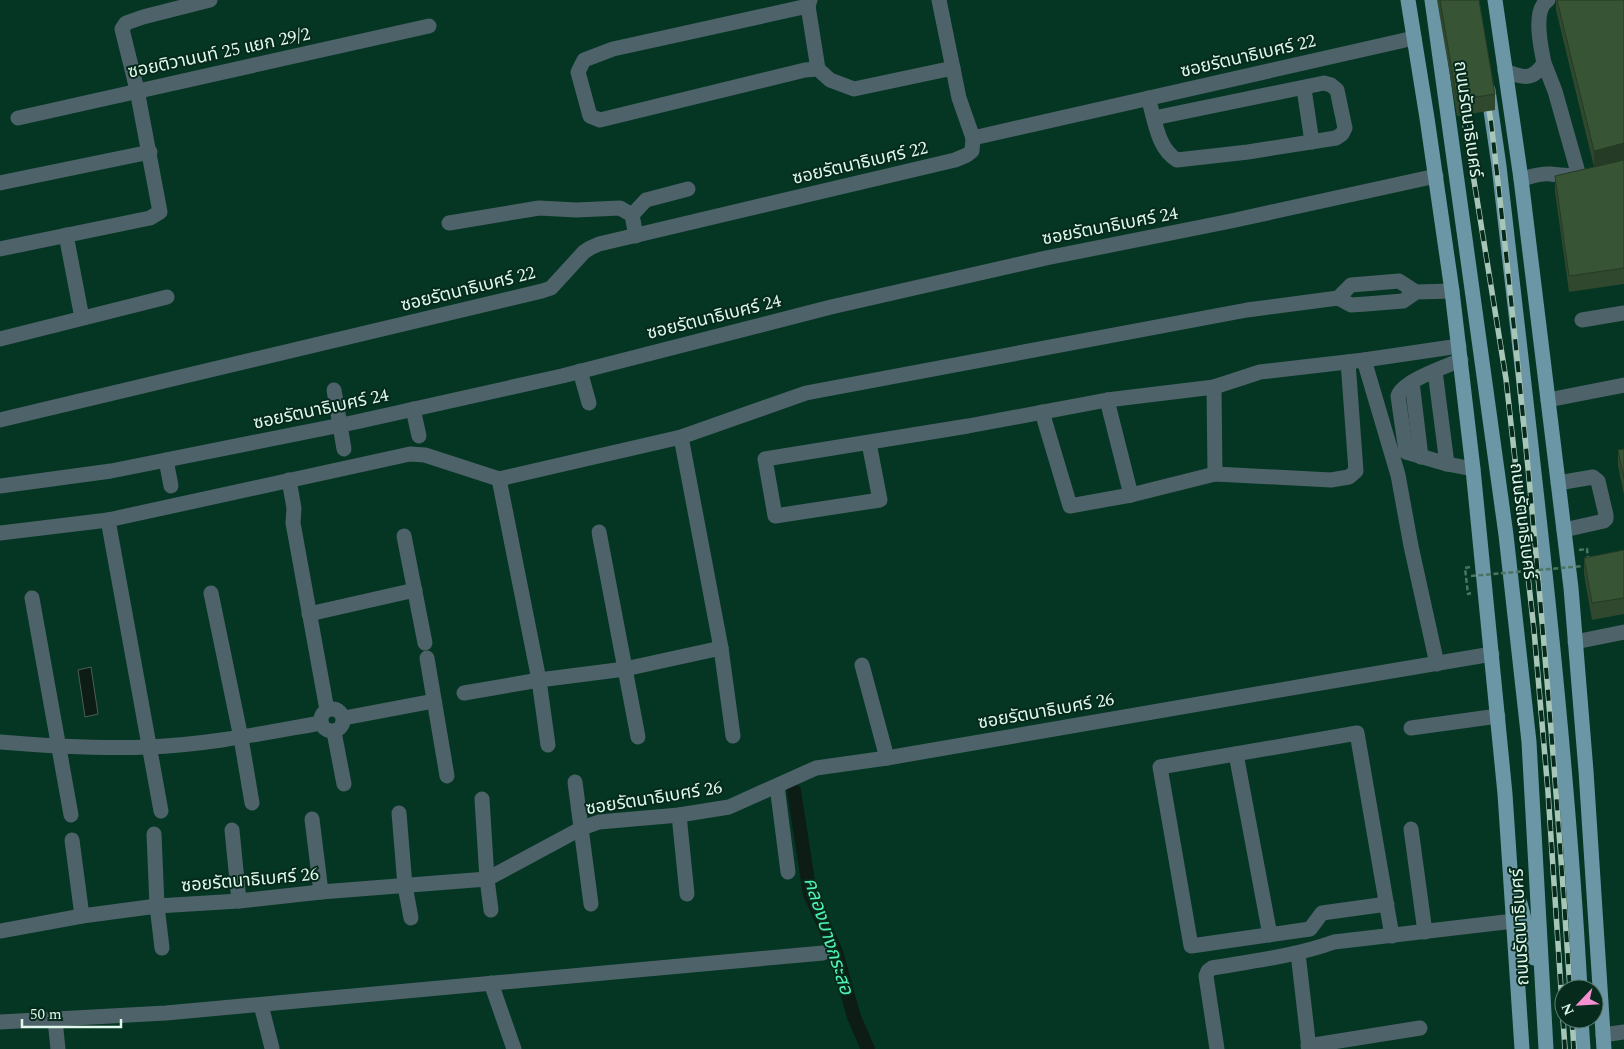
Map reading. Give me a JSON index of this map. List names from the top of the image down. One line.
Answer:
{"streets":{"main road":["ถนนรัตนาธิเบศร์"],"street":["ซอยติวานนท์ 25 แยก 29/2","ซอยรัตนาธิเบศร์ 22","ซอยรัตนาธิเบศร์ 24","ซอยรัตนาธิเบศร์ 26"]},"crossings":[["ซอยรัตนาธิเบศร์ 22","ถนนรัตนาธิเบศร์"],["ถนนรัตนาธิเบศร์","ซอยรัตนาธิเบศร์ 24"],["ถนนรัตนาธิเบศร์","ซอยรัตนาธิเบศร์ 26"]],"water":["คลองบางกระสอ"],"scale_bar":"50 m","north":"bottom left"}
